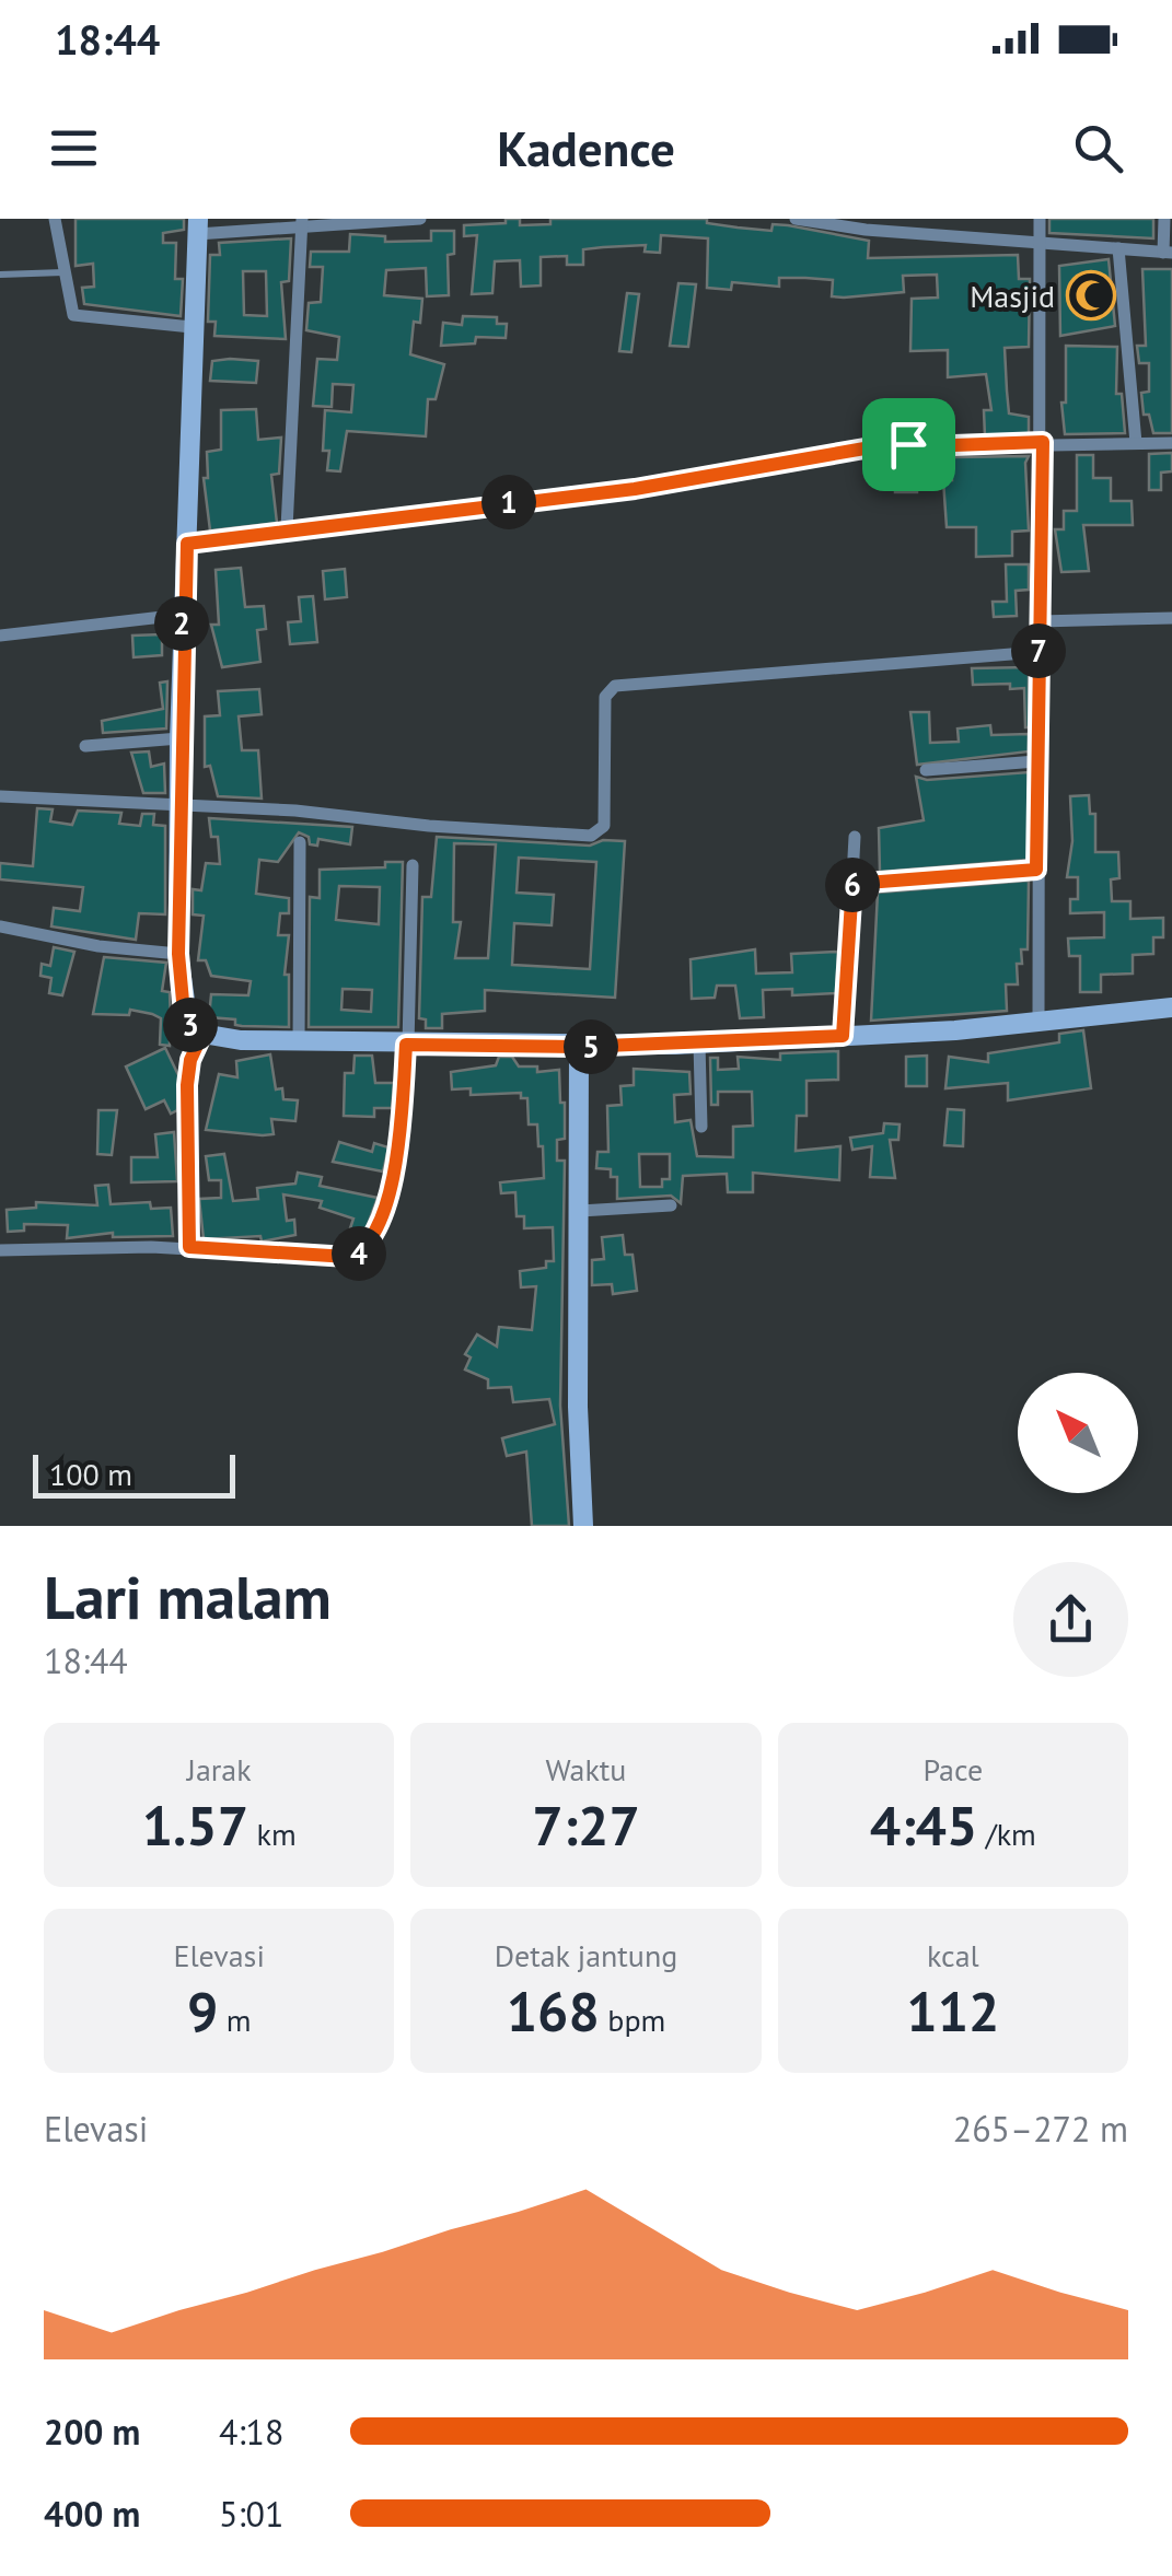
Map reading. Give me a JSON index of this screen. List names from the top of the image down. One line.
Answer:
{"places":{"mosque":["Masjid"]},"scale_bar":"100 m","north":"top left","page":{"status":"18:44","header":"Kadence","pins":["1","2","7","6","3","5","4"],"scale":"100 m","heading":["Lari malam","18:44"],"stats":[["Jarak","1.57 km"],["Waktu","7:27"],["Pace","4:45 /km"],["Elevasi","9 m"],["Detak jantung","168 bpm"],["kcal","112"]],"chart":["Elevasi","265–272 m"],"list":[{"name":"200 m","note":"4:18"},{"name":"400 m","note":"5:01"}]}}
